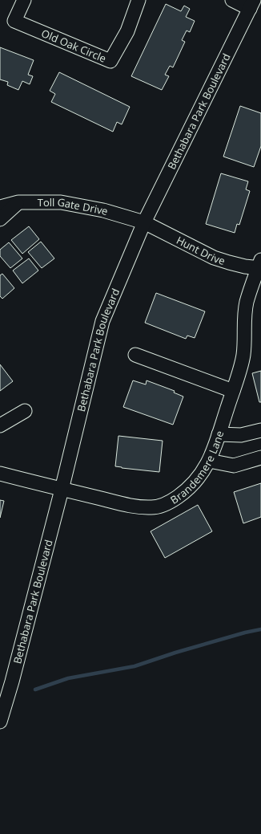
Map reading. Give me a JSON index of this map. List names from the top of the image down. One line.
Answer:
{"streets":{"street":["Old Oak Circle","Bethabara Park Boulevard","Toll Gate Drive","Hunt Drive","Brandemere Lane"]},"crossings":[["Bethabara Park Boulevard","Toll Gate Drive"],["Bethabara Park Boulevard","Hunt Drive"],["Bethabara Park Boulevard","Brandemere Lane"],["Toll Gate Drive","Hunt Drive"],["Hunt Drive","Brandemere Lane"]]}
